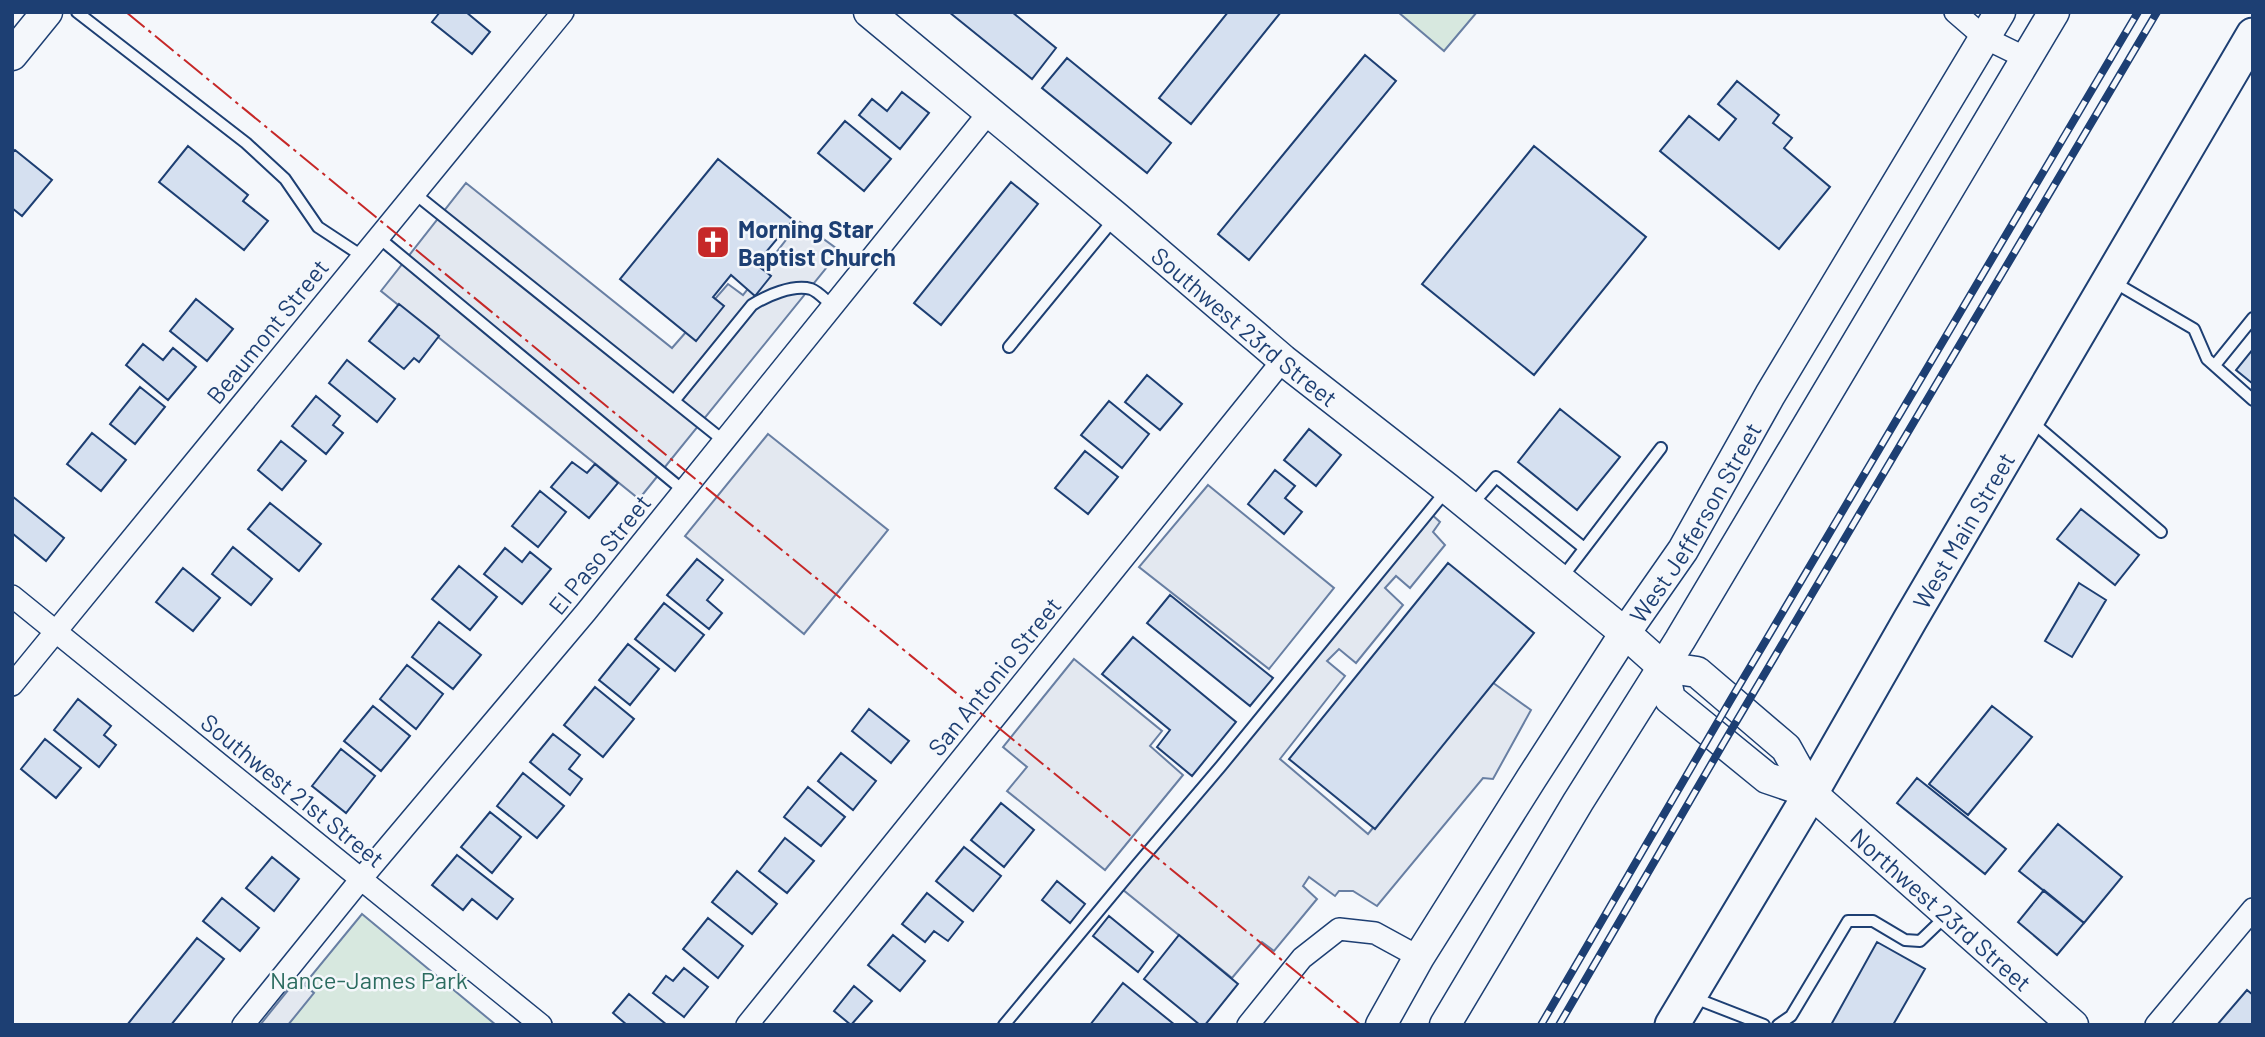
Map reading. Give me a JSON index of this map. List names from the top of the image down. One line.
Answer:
{"streets":{"main road":["Southwest 23rd Street","West Jefferson Street","West Main Street","Northwest 23rd Street"],"street":["Beaumont Street","El Paso Street","San Antonio Street","Southwest 21st Street"]},"crossings":[["Southwest 23rd Street","West Jefferson Street"],["Southwest 23rd Street","El Paso Street"],["Southwest 23rd Street","San Antonio Street"],["Beaumont Street","Southwest 21st Street"],["West Jefferson Street","Northwest 23rd Street"],["West Main Street","Northwest 23rd Street"],["El Paso Street","Southwest 21st Street"]],"parks":["Nance-James Park"],"places":{"church":["Morning Star Baptist Church"]}}
